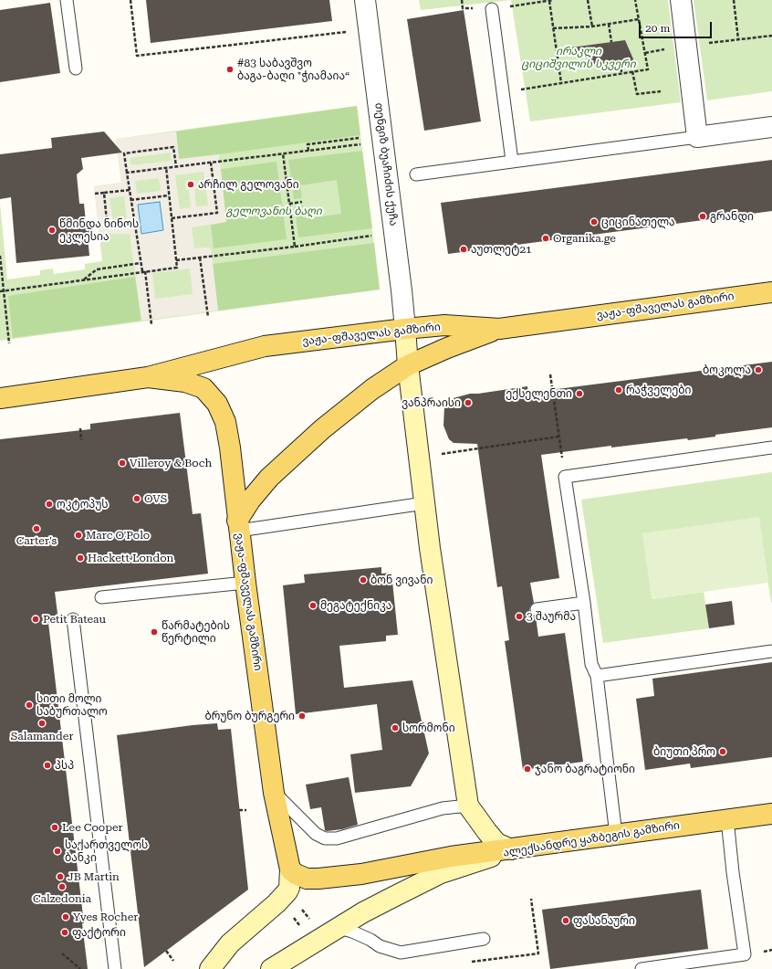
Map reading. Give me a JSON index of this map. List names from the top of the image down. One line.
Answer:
{"streets":{"main road":["ვაჟა-ფშაველას გამზირი","ალექსანდრე ყაზბეგის გამზირი"],"street":["თენგიზ ბუაჩიძის ქუჩა"]},"crossings":[["თენგიზ ბუაჩიძის ქუჩა","ვაჟა-ფშაველას გამზირი"]],"parks":["ირაკლი ციციშვილის სკვერი","გელოვანის ბაღი"],"places":["#83 საბავშვო ბაგა-ბაღი \"ჭიამაია“","არჩილ გელოვანი","გრანდი","ციცინათელა","წმინდა ნინოს ეკლესია","Organika.ge","აუთლეტ21","ბოკოლა","რაჭველები","ექსელენთი","ვანპრაისი","Villeroy & Boch","OVS","ოკტოპუს","Carter's","Marc O'Polo","Hackett London","ბონ ვივანი","მეგატექნიკა","3 შაურმა","Petit Bateau","წარმატების წერტილი","სითი მოლი საბურთალო","ბრუნო ბურგერი","Salamander","სორმონი","ბიუთი პრო","პსპ","ჯანო ბაგრატიონი","Lee Cooper","საქართველოს ბანკი","JB Martin","Calzedonia","Yves Rocher","ფასანაური","ფაქტორი"],"scale_bar":"20 m"}
